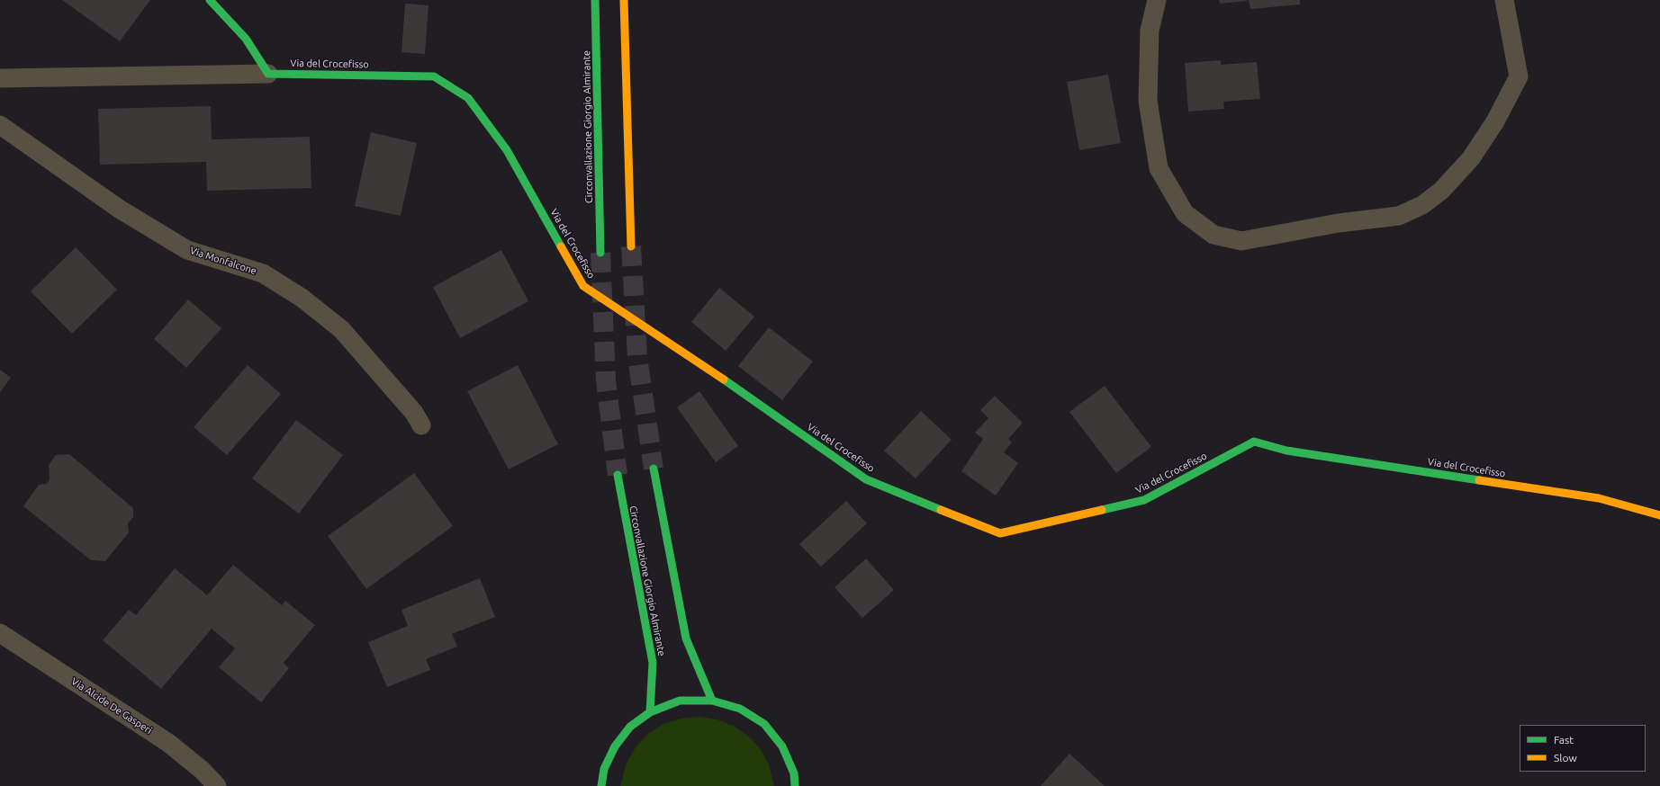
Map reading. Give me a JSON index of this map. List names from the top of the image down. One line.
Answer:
{"streets":{"main road":["Via del Crocefisso","Circonvallazione Giorgio Almirante"],"street":["Via Monfalcone","Via Alcide De Gasperi"]},"legend":["Fast","Slow"]}
